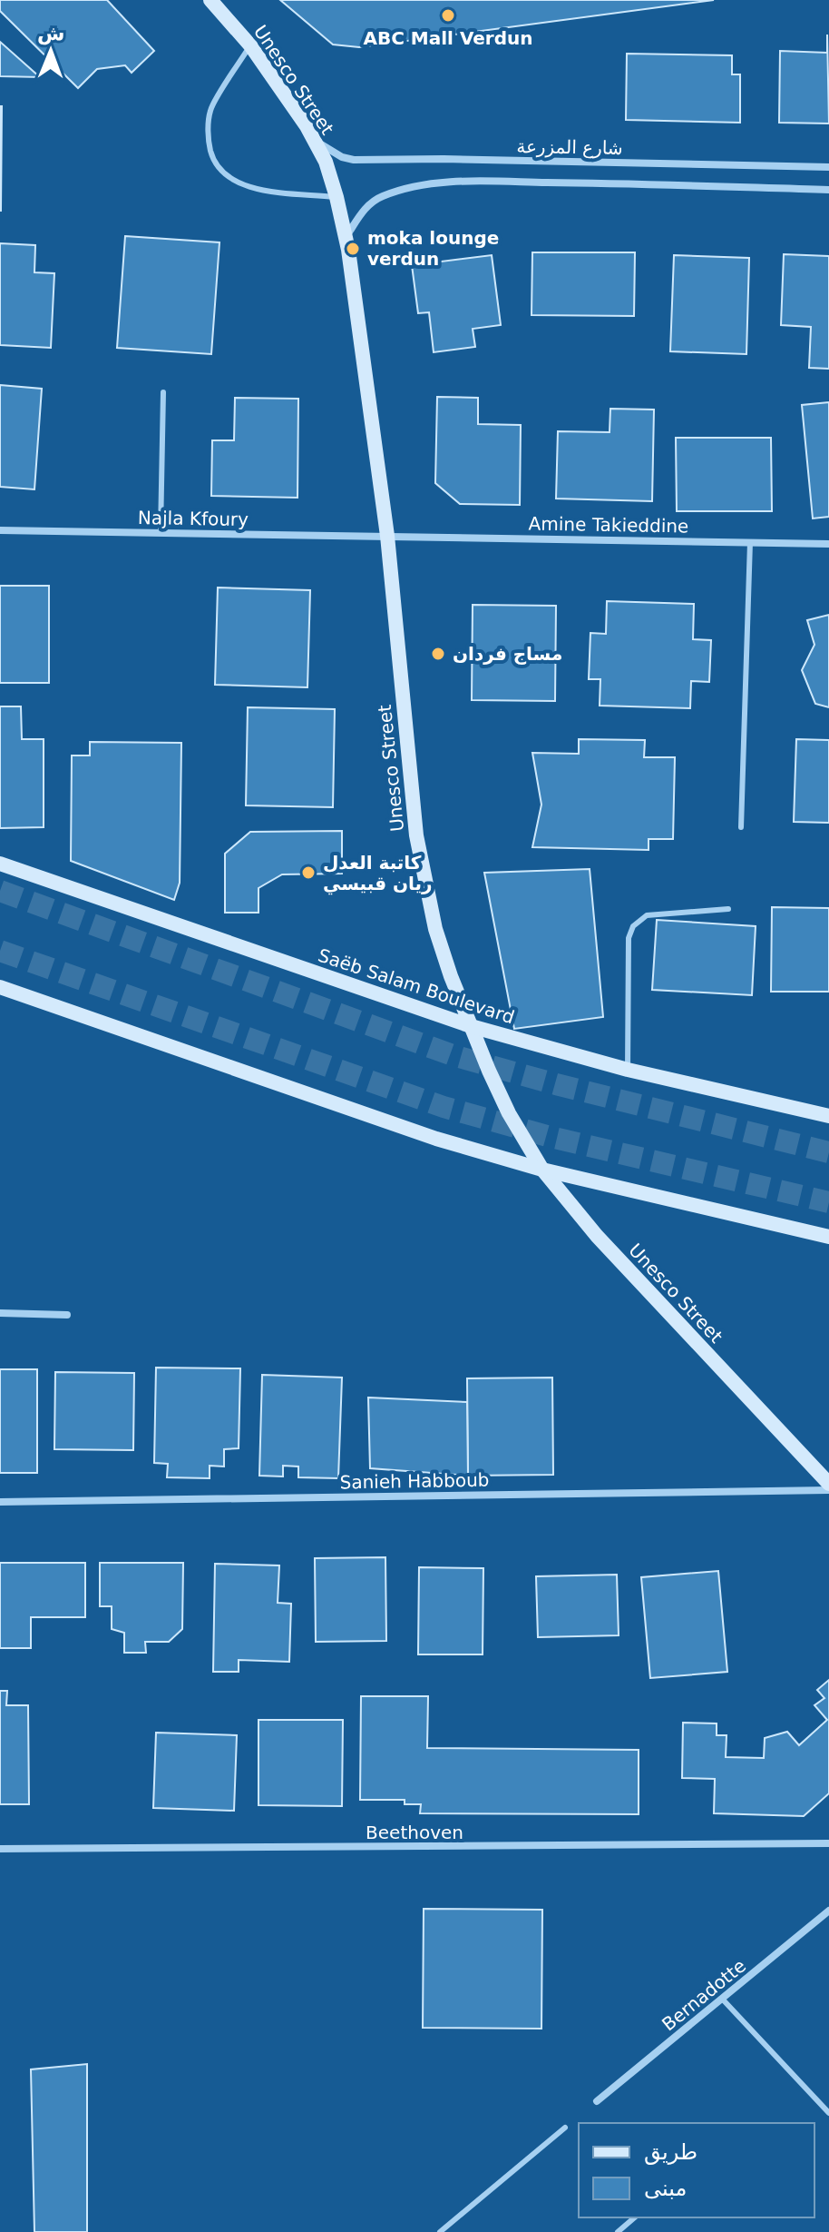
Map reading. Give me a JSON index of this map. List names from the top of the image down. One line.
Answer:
{"streets":{"main road":["Unesco Street","Saëb Salam Boulevard"],"street":["شارع المزرعة","Najla Kfoury","Amine Takieddine","Sanieh Habboub","Beethoven","Bernadotte"]},"crossings":[["Unesco Street","شارع المزرعة"],["Unesco Street","Najla Kfoury"],["Unesco Street","Amine Takieddine"],["Unesco Street","Saëb Salam Boulevard"],["Najla Kfoury","Amine Takieddine"]],"places":["ABC Mall Verdun","moka lounge verdun","مساج فردان","كاتبة العدل ريان قبيسي"],"legend":["طريق","مبنى"],"north":"top"}
